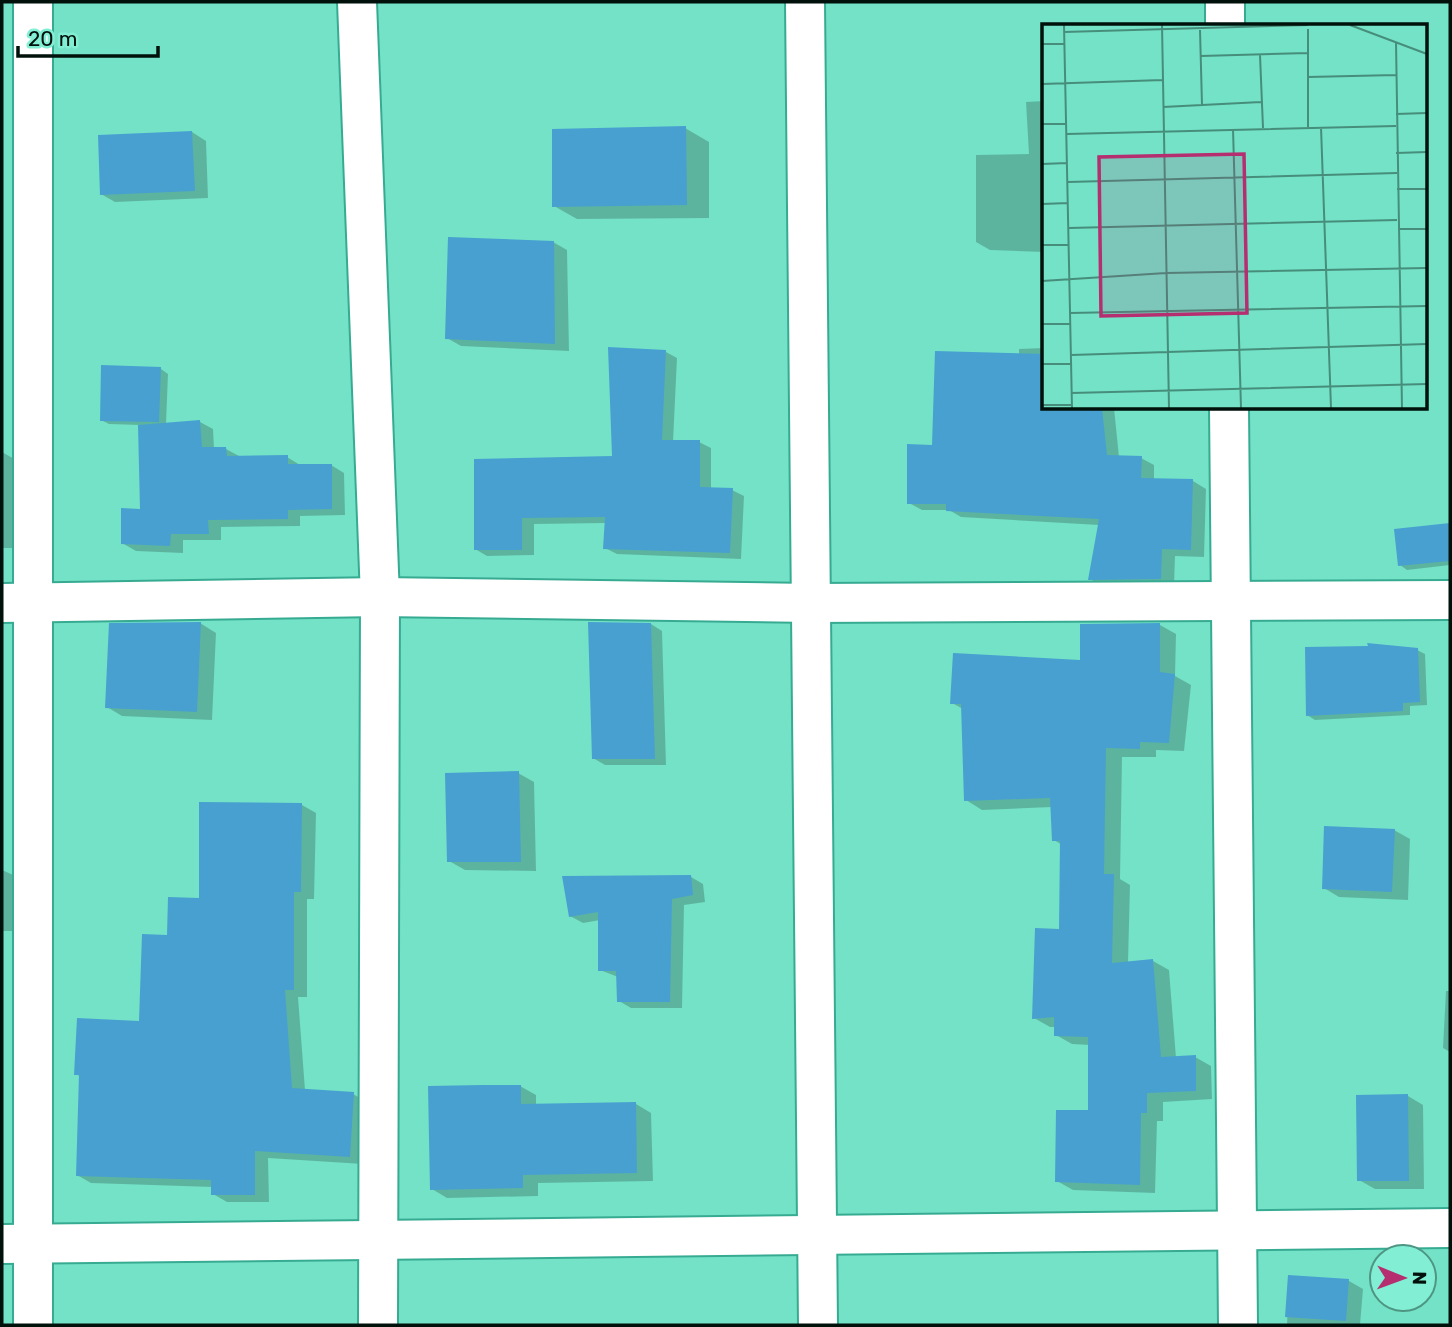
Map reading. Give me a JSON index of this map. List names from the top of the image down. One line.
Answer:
{"scale_bar":"20 m","north":"right"}
